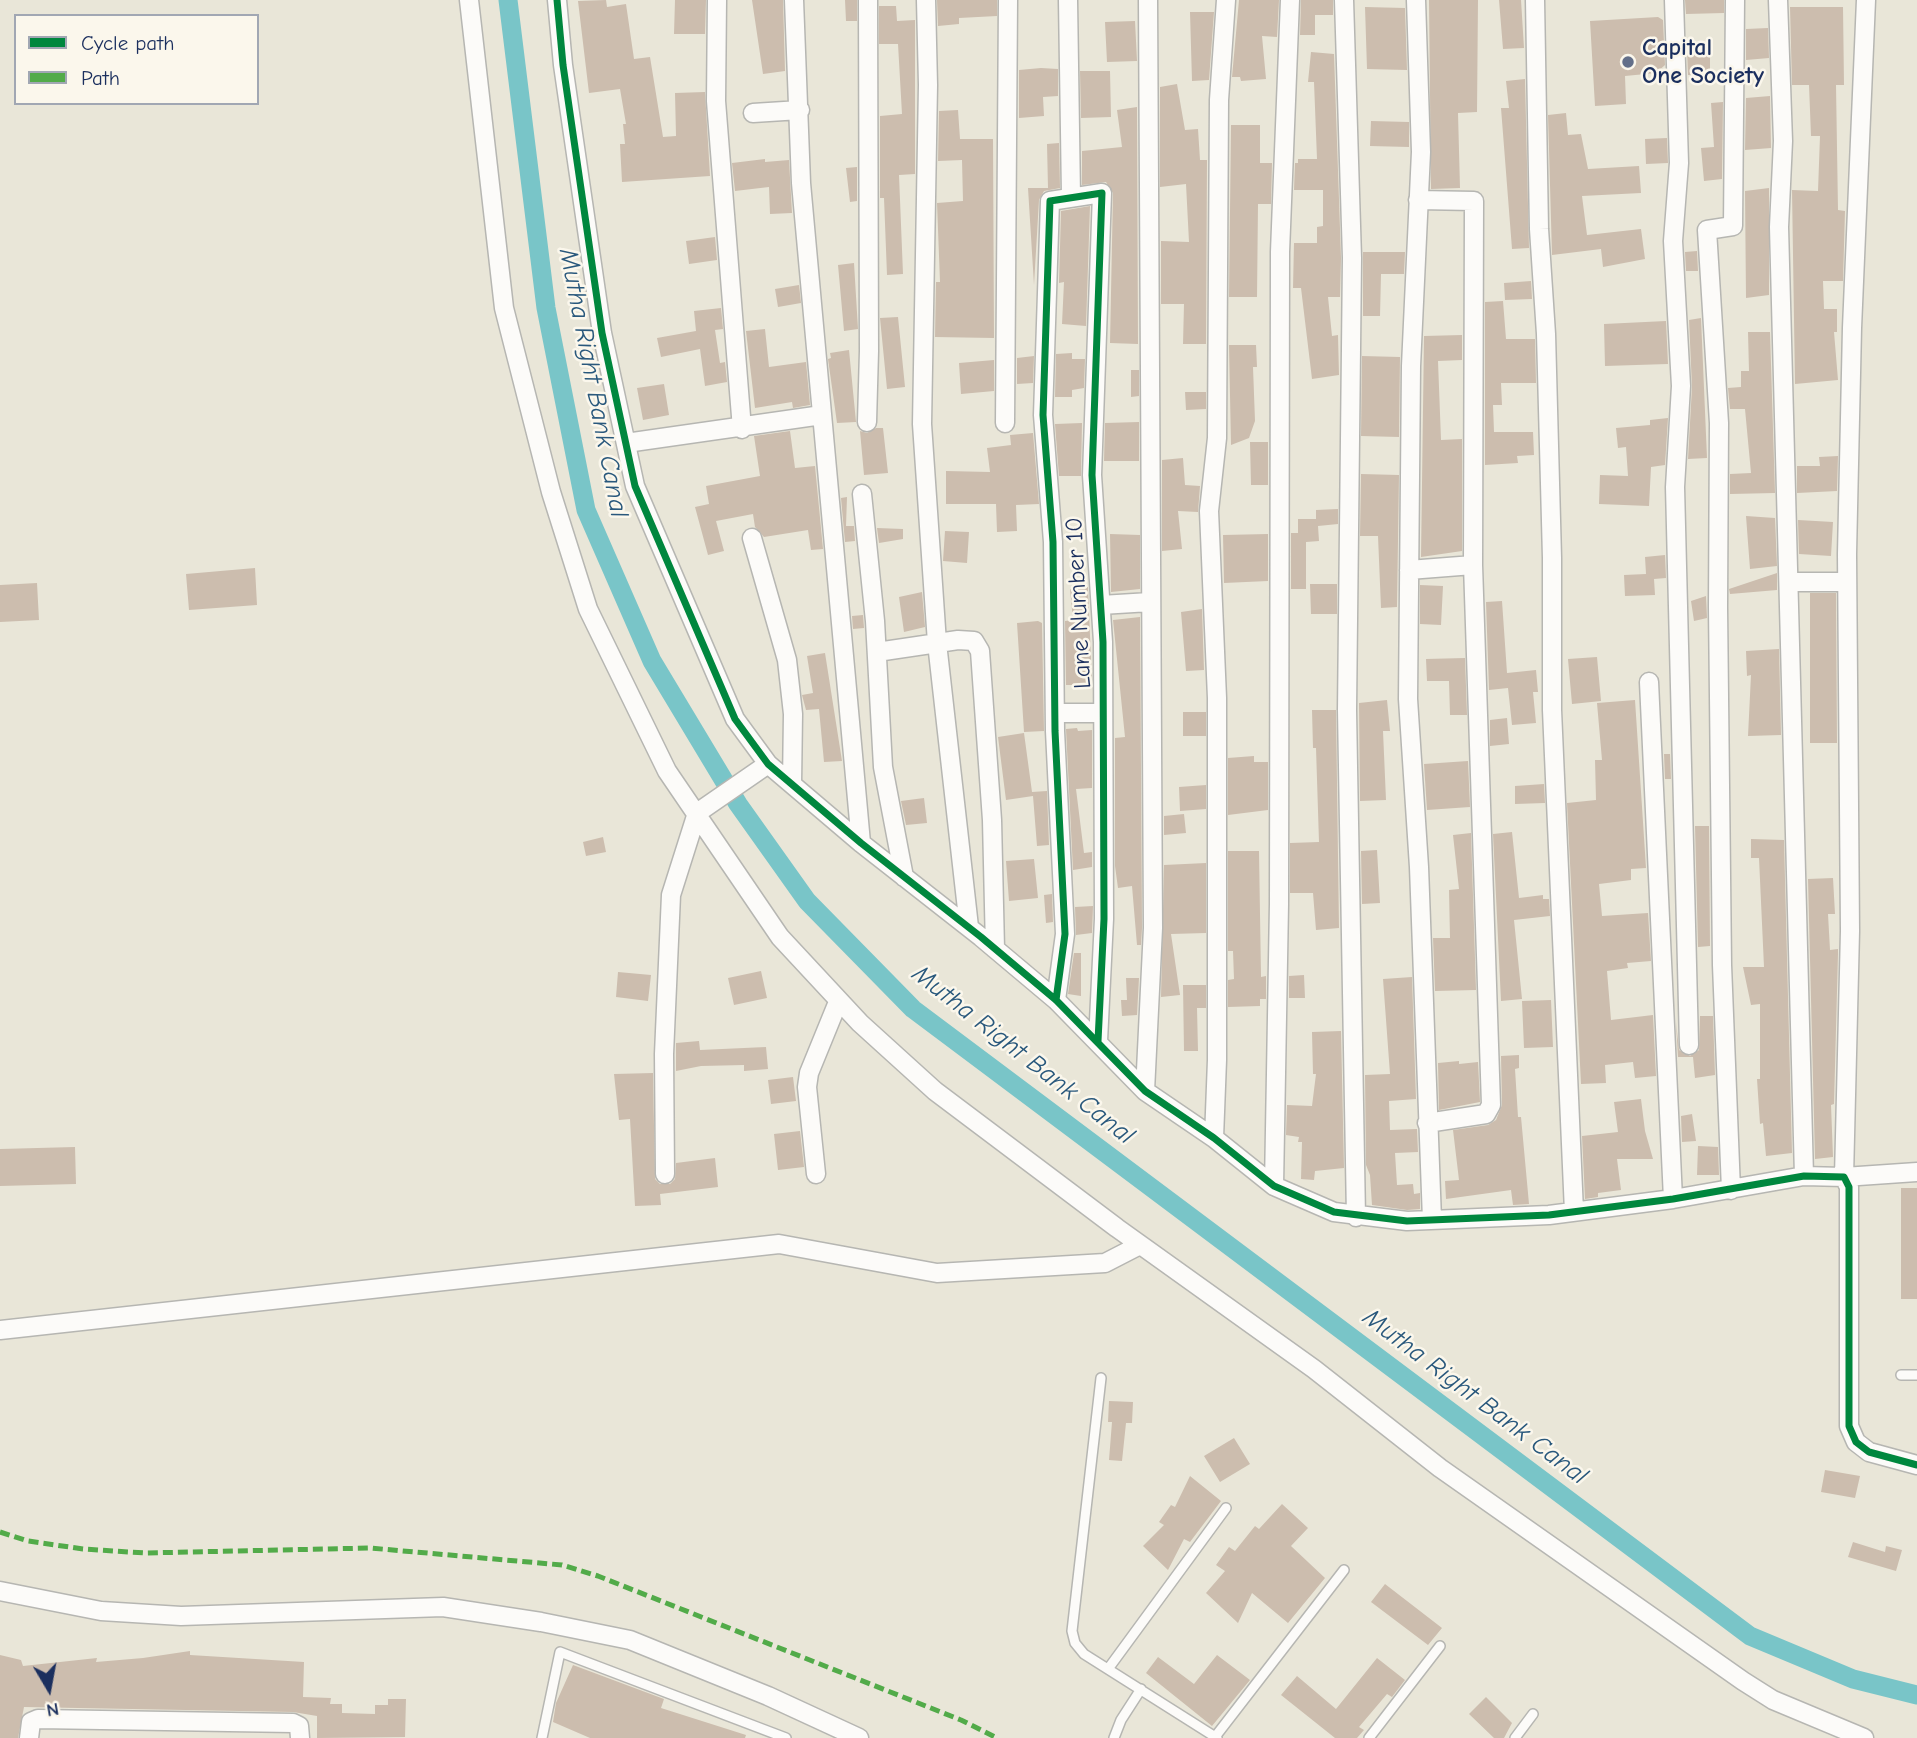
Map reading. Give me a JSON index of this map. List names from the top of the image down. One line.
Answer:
{"streets":{"street":["Lane Number 10"]},"water":["Mutha Right Bank Canal"],"places":["Capital One Society"],"legend":["Cycle path","Path"],"north":"bottom"}
